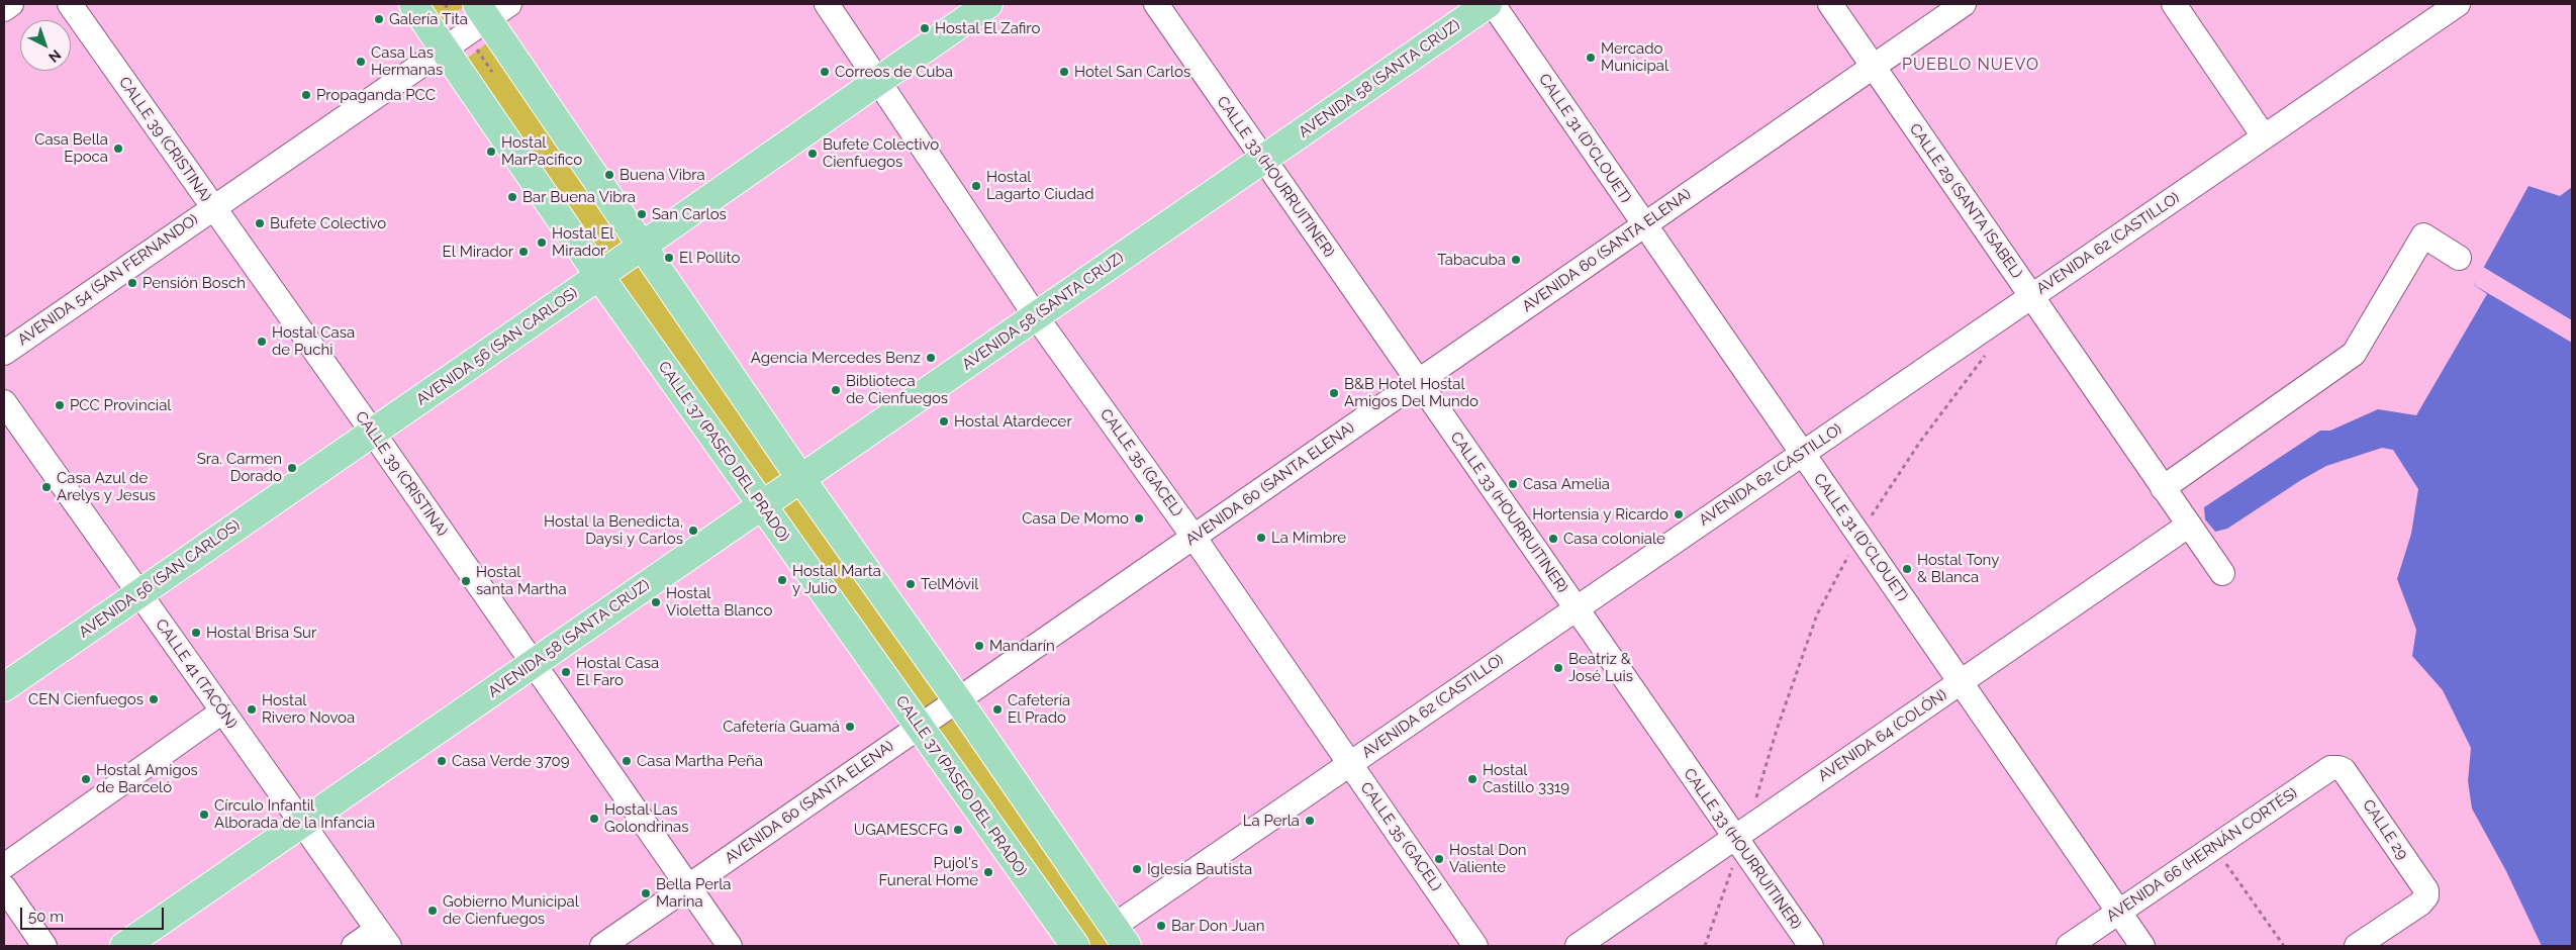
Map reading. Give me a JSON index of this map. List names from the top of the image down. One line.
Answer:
{"streets":{"main road":["AVENIDA 58 (SANTA CRUZ)","AVENIDA 62 (CASTILLO)","AVENIDA 56 (SAN CARLOS)","CALLE 37 (PASEO DEL PRADO)"],"street":["CALLE 31 (D'CLOUET)","CALLE 39 (CRISTINA)","CALLE 33 (HOURRUITINER)","CALLE 29 (SANTA ISABEL)","AVENIDA 60 (SANTA ELENA)","AVENIDA 54 (SAN FERNANDO)","CALLE 35 (GACEL)","CALLE 41 (TACÓN)","AVENIDA 64 (COLÓN)","CALLE 29","AVENIDA 66 (HERNÁN CORTÉS)"]},"crossings":[["AVENIDA 58 (SANTA CRUZ)","CALLE 39 (CRISTINA)"],["AVENIDA 58 (SANTA CRUZ)","CALLE 33 (HOURRUITINER)"],["AVENIDA 58 (SANTA CRUZ)","CALLE 37 (PASEO DEL PRADO)"],["AVENIDA 58 (SANTA CRUZ)","CALLE 35 (GACEL)"],["AVENIDA 58 (SANTA CRUZ)","CALLE 41 (TACÓN)"],["CALLE 31 (D'CLOUET)","AVENIDA 62 (CASTILLO)"],["CALLE 31 (D'CLOUET)","AVENIDA 60 (SANTA ELENA)"],["CALLE 31 (D'CLOUET)","AVENIDA 64 (COLÓN)"],["CALLE 31 (D'CLOUET)","AVENIDA 66 (HERNÁN CORTÉS)"],["CALLE 39 (CRISTINA)","AVENIDA 60 (SANTA ELENA)"],["CALLE 39 (CRISTINA)","AVENIDA 54 (SAN FERNANDO)"],["CALLE 39 (CRISTINA)","AVENIDA 56 (SAN CARLOS)"],["CALLE 33 (HOURRUITINER)","AVENIDA 62 (CASTILLO)"],["CALLE 33 (HOURRUITINER)","AVENIDA 60 (SANTA ELENA)"],["CALLE 33 (HOURRUITINER)","AVENIDA 64 (COLÓN)"],["CALLE 29 (SANTA ISABEL)","AVENIDA 62 (CASTILLO)"],["CALLE 29 (SANTA ISABEL)","AVENIDA 60 (SANTA ELENA)"],["CALLE 29 (SANTA ISABEL)","AVENIDA 64 (COLÓN)"],["AVENIDA 62 (CASTILLO)","CALLE 35 (GACEL)"],["AVENIDA 60 (SANTA ELENA)","CALLE 37 (PASEO DEL PRADO)"],["AVENIDA 60 (SANTA ELENA)","CALLE 35 (GACEL)"],["AVENIDA 54 (SAN FERNANDO)","CALLE 37 (PASEO DEL PRADO)"],["AVENIDA 56 (SAN CARLOS)","CALLE 37 (PASEO DEL PRADO)"],["AVENIDA 56 (SAN CARLOS)","CALLE 35 (GACEL)"],["AVENIDA 56 (SAN CARLOS)","CALLE 41 (TACÓN)"],["CALLE 29","AVENIDA 66 (HERNÁN CORTÉS)"]],"districts":["PUEBLO NUEVO"],"places":["Galería Tita","Hostal El Zafiro","Mercado Municipal","Casa Las Hermanas","Correos de Cuba","Hotel San Carlos","Propaganda PCC","Casa Bella Epoca","Hostal MarPacifico","Bufete Colectivo Cienfuegos","Buena Vibra","Hostal Lagarto Ciudad","Bar Buena Vibra","San Carlos","Bufete Colectivo","Hostal El Mirador","El Mirador","El Pollito","Tabacuba","Pensión Bosch","Hostal Casa de Puchi","Agencia Mercedes Benz","Biblioteca de Cienfuegos","B&B Hotel Hostal Amigos Del Mundo","PCC Provincial","Hostal Atardecer","Sra. Carmen Dorado","Casa Amelia","Casa Azul de Arelys y Jesus","Hortensia y Ricardo","Casa De Momo","Hostal la Benedicta, Daysi y Carlos","La Mimbre","Casa coloniale","Hostal Tony & Blanca","Hostal Marta y Julio","Hostal santa Martha","TelMóvil","Hostal Violetta Blanco","Hostal Brisa Sur","Mandarín","Beatriz & José Luis","Hostal Casa El Faro","CEN Cienfuegos","Hostal Rivero Novoa","Cafetería El Prado","Cafetería Guamá","Casa Verde 3709","Casa Martha Peña","Hostal Amigos de Barceló","Hostal Castillo 3319","Círculo Infantil Alborada de la Infancia","Hostal Las Golondrinas","La Perla","UGAMESCFG","Hostal Don Valiente","Iglesia Bautista","Pujol's Funeral Home","Bella Perla Marina","Gobierno Municipal de Cienfuegos","Bar Don Juan"],"scale_bar":"50 m","north":"bottom right"}
